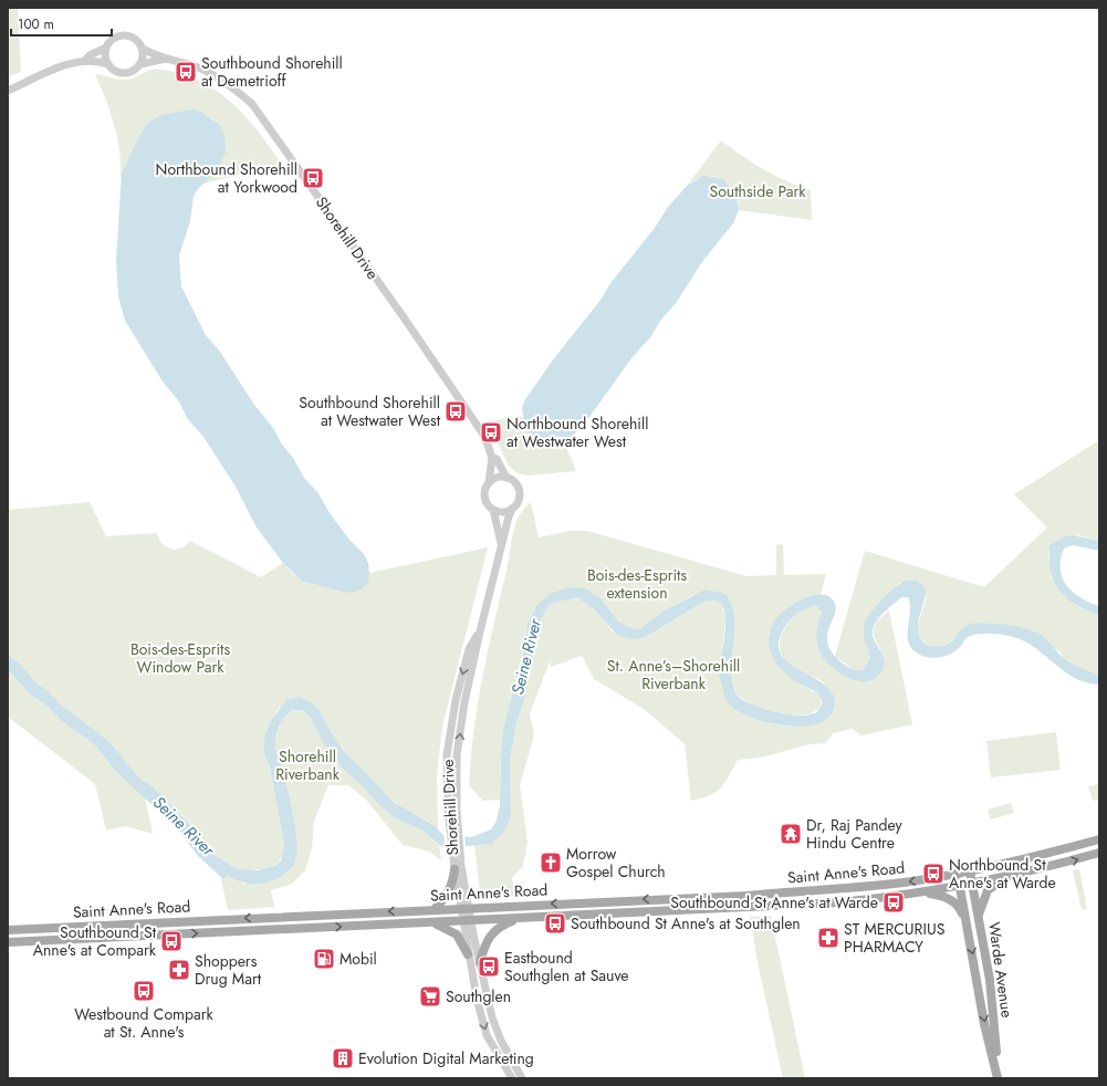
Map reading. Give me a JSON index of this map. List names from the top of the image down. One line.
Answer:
{"streets":{"main road":["Saint Anne's Road","Warde Avenue"],"street":["Shorehill Drive"]},"crossings":[["Shorehill Drive","Saint Anne's Road"],["Saint Anne's Road","Warde Avenue"]],"water":["Seine River"],"parks":["Southside Park","Bois-des-Esprits extension","Bois-des-Esprits Window Park","St. Anne’s–Shorehill Riverbank","Shorehill Riverbank"],"places":{"bus stop":["Southbound Shorehill at Demetrioff","Northbound Shorehill at Yorkwood","Southbound Shorehill at Westwater West","Northbound Shorehill at Westwater West","Northbound St Anne's at Warde","Southbound St Anne's at Warde","Southbound St Anne's at Southglen","Southbound St Anne's at Compark","Eastbound Southglen at Sauve","Westbound Compark at St. Anne's"],"temple":["Dr, Raj Pandey Hindu Centre"],"church":["Morrow Gospel Church"],"pharmacy":["ST MERCURIUS PHARMACY","Shoppers Drug Mart"],"fuel station":["Mobil"],"supermarket":["Southglen"],"building":["Evolution Digital Marketing"]},"scale_bar":"100 m"}
